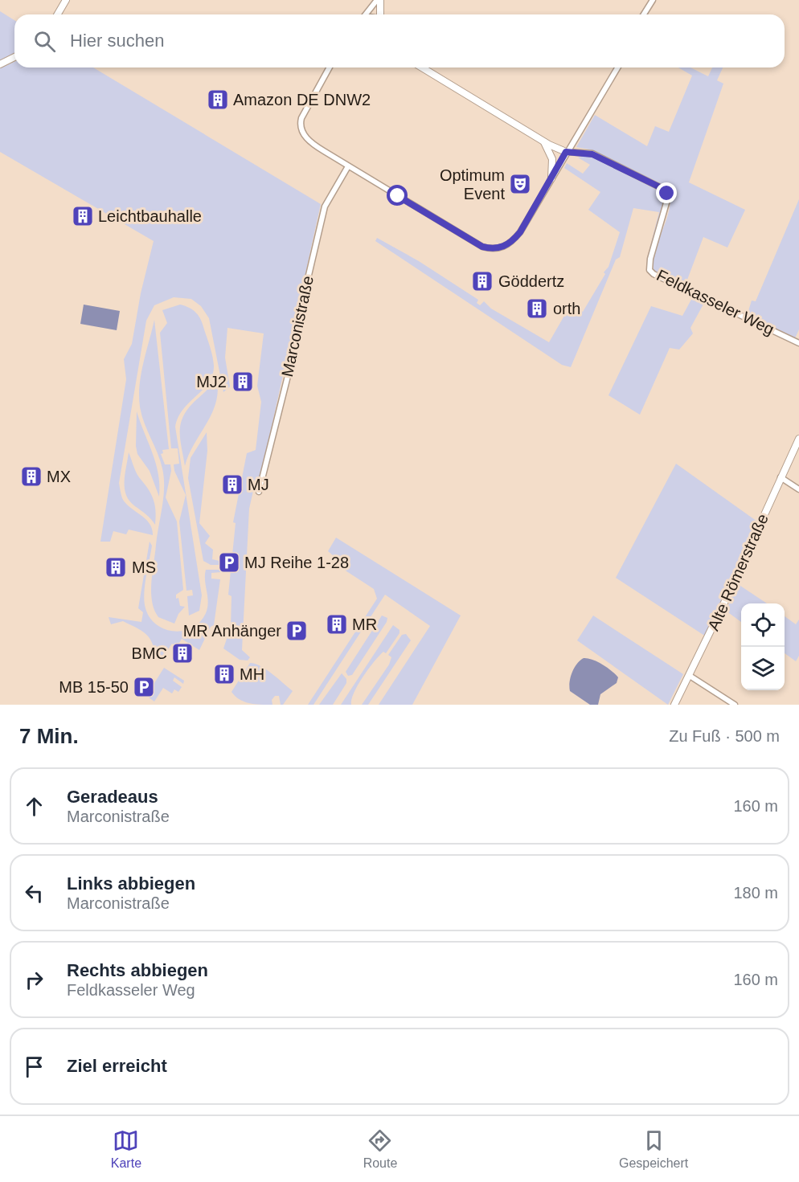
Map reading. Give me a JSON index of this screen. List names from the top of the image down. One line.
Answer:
{"streets":{"street":["Feldkasseler Weg","Marconistraße","Alte Römerstraße"]},"places":{"building":["Amazon DE DNW2","Leichtbauhalle","Göddertz","orth","MJ2","MX","MJ","MS","MR","BMC","MH"],"theatre":["Optimum Event"],"parking":["MJ Reihe 1-28","MR Anhänger","MB 15-50"]},"page":{"search":"Hier suchen","heading":["7 Min.","Zu Fuß · 500 m"],"list":[["Geradeaus","Marconistraße","160 m"],["Links abbiegen","Marconistraße","180 m"],["Rechts abbiegen","Feldkasseler Weg","160 m"],"Ziel erreicht"],"nav":["Karte","Route","Gespeichert"]}}
